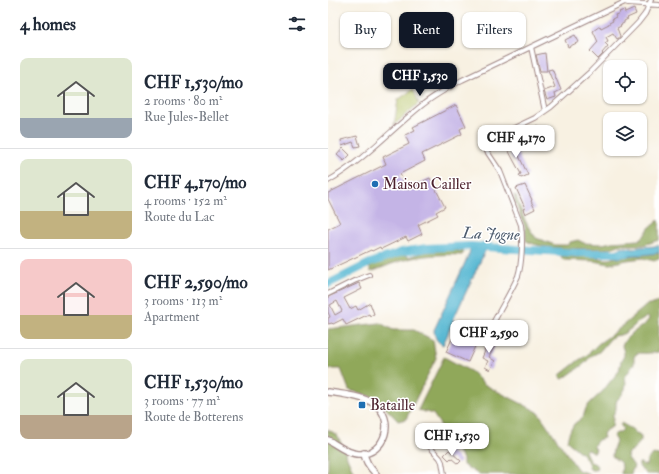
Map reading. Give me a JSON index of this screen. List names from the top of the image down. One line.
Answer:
{"water":["La Jogne"],"places":{"other":["Maison Cailler"],"transit":["Bataille"]},"page":{"heading":"4 homes","chip":["Buy","Rent","Filters"],"list":[{"name":"CHF 1,530/mo","note":"2 rooms · 80 m² · Rue Jules-Bellet"},{"name":"CHF 4,170/mo","note":"4 rooms · 152 m² · Route du Lac"},{"name":"CHF 2,590/mo","note":"3 rooms · 113 m² · Apartment"},{"name":"CHF 1,530/mo","note":"3 rooms · 77 m² · Route de Botterens"}],"price":["CHF 1,530","CHF 4,170","CHF 2,590","CHF 1,530"]}}
